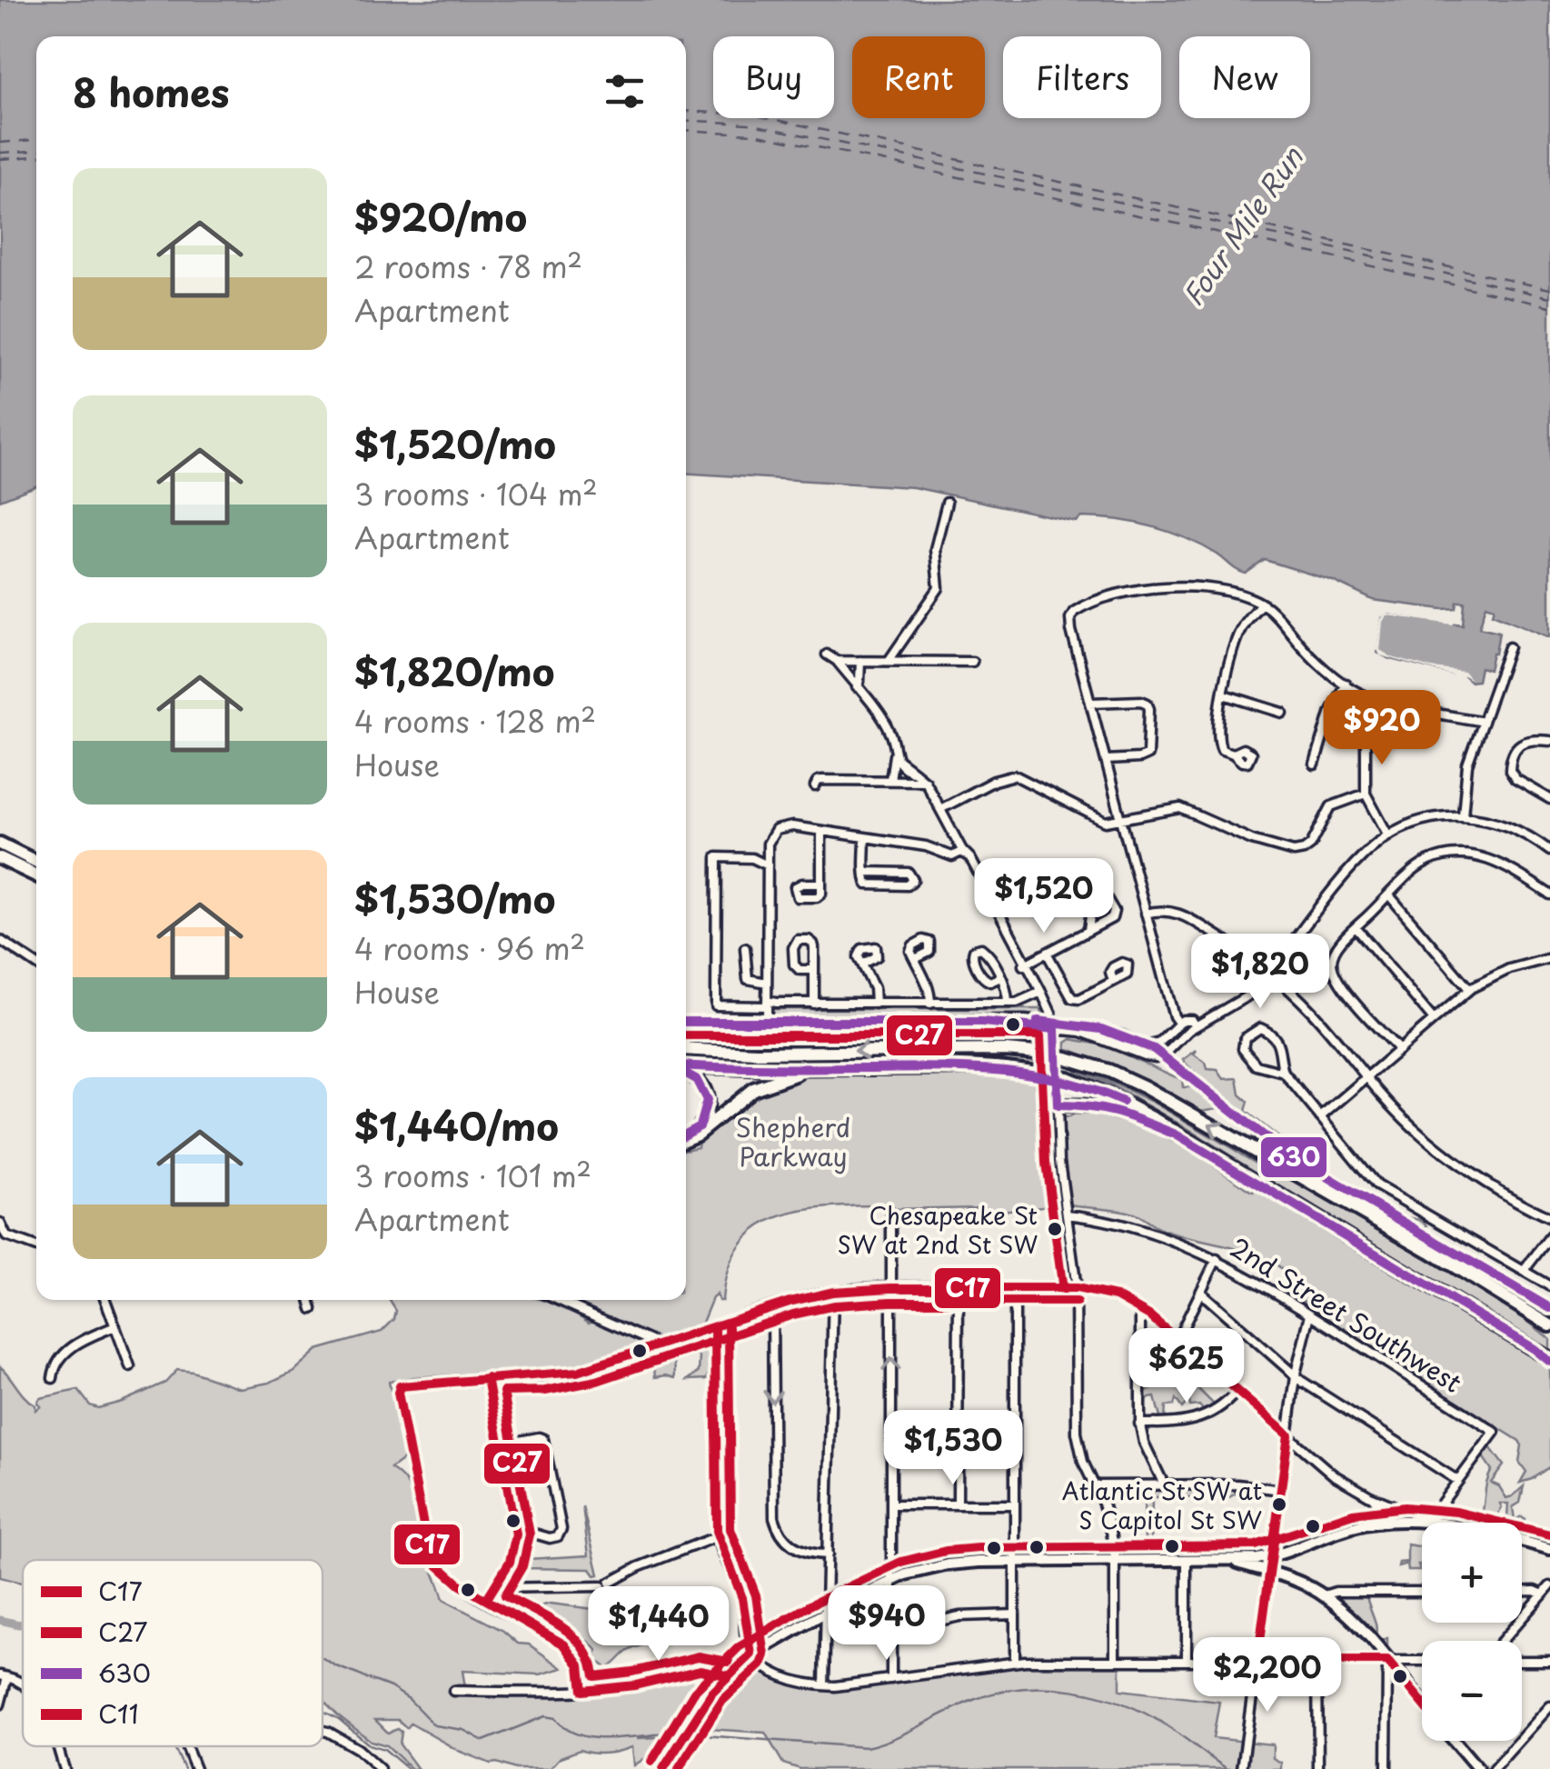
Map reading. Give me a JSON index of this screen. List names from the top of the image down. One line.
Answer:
{"streets":{"street":["2nd Street Southwest"]},"water":["Four Mile Run"],"parks":["Shepherd Parkway"],"places":["Chesapeake St SW at 2nd St SW","Atlantic St SW at S Capitol St SW"],"lines":["transit line 630","transit line C27","transit line C17","transit line C11"],"legend":["C17","C27","630","C11"],"page":{"chip":["Buy","Rent","Filters","New"],"heading":"8 homes","list":[{"name":"$920/mo","note":"2 rooms · 78 m² · Apartment"},{"name":"$1,520/mo","note":"3 rooms · 104 m² · Apartment"},{"name":"$1,820/mo","note":"4 rooms · 128 m² · House"},{"name":"$1,530/mo","note":"4 rooms · 96 m² · House"},{"name":"$1,440/mo","note":"3 rooms · 101 m² · Apartment"}],"price":["$920","$1,520","$1,820","$625","$1,530","$940","$1,440","$2,200"],"map_buttons":["+","−"]}}
